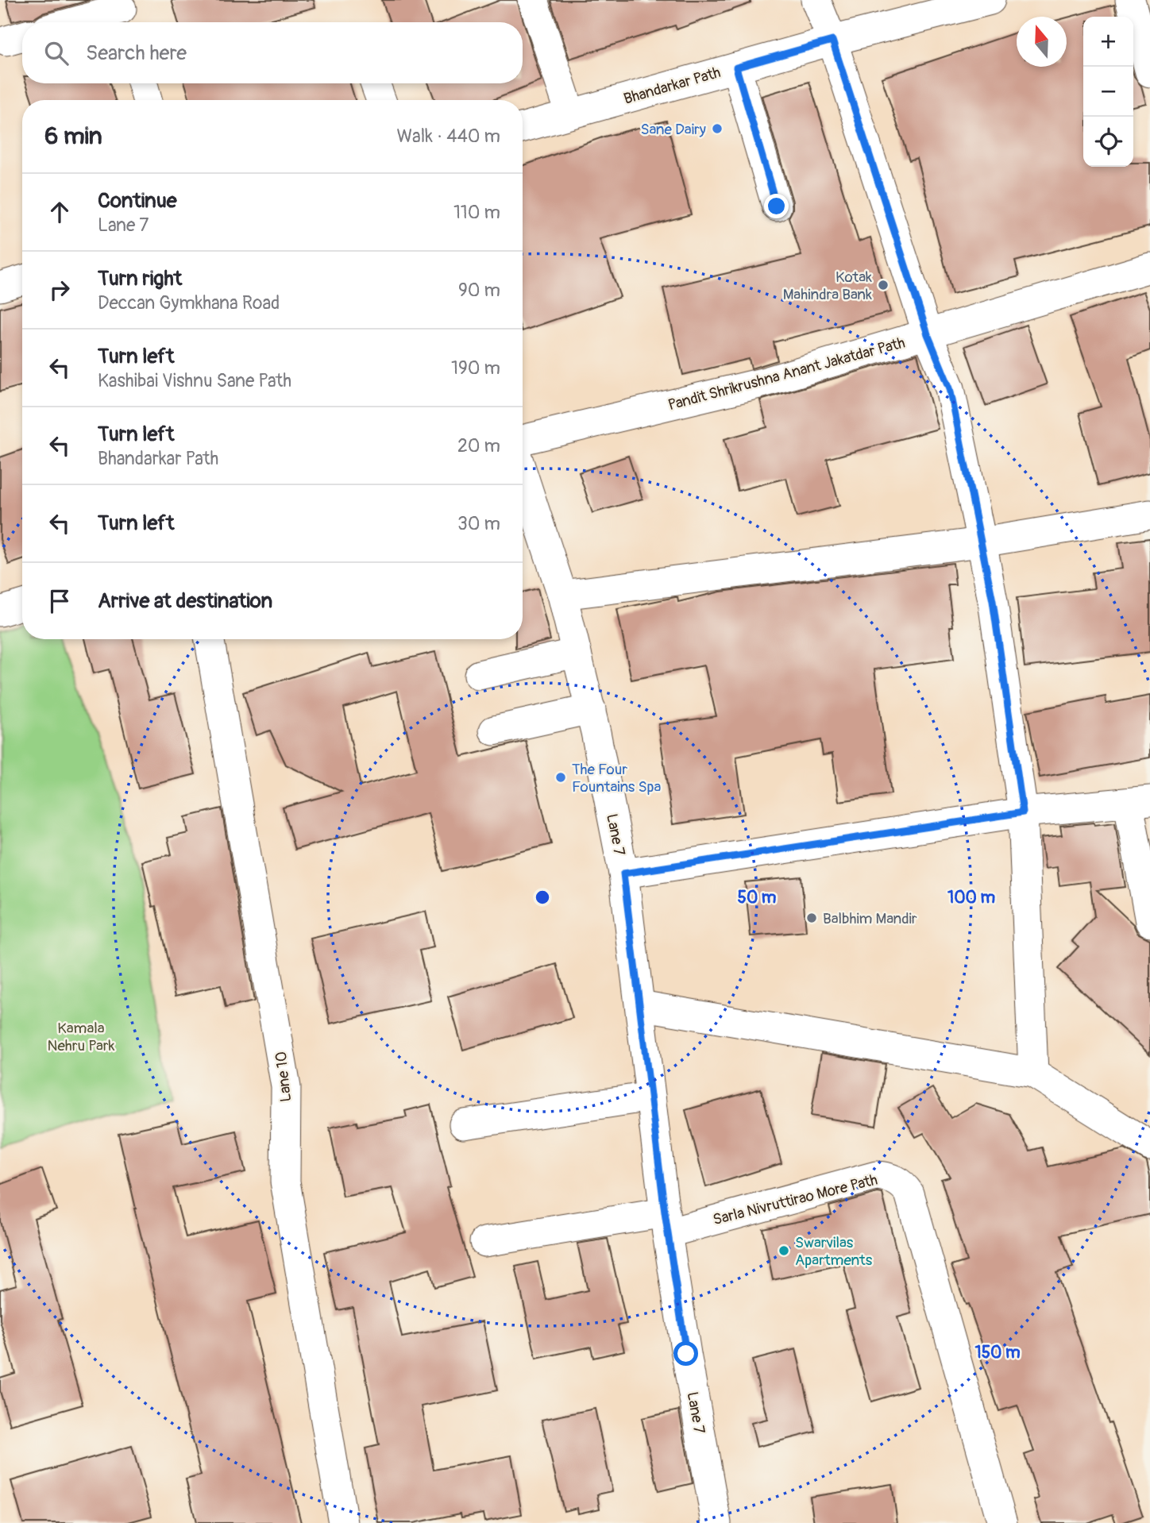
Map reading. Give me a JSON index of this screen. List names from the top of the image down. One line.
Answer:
{"streets":{"street":["Bhandarkar Path","Pandit Shrikrushna Anant Jakatdar Path","Lane 7","Lane 10","Sarla Nivruttirao More Path"]},"crossings":[["Lane 7","Sarla Nivruttirao More Path"]],"parks":["Kamala Nehru Park"],"places":["Sane Dairy","Kotak Mahindra Bank","The Four Fountains Spa","Balbhim Mandir","Swarvilas Apartments"],"north":"top","page":{"map_buttons":["+","−"],"search":"Search here","heading":["6 min","Walk · 440 m"],"list":[["Continue","Lane 7","110 m"],["Turn right","Deccan Gymkhana Road","90 m"],["Turn left","Kashibai Vishnu Sane Path","190 m"],["Turn left","Bhandarkar Path","20 m"],["Turn left","30 m"],"Arrive at destination"]},"rings":["50 m","100 m","150 m"]}
